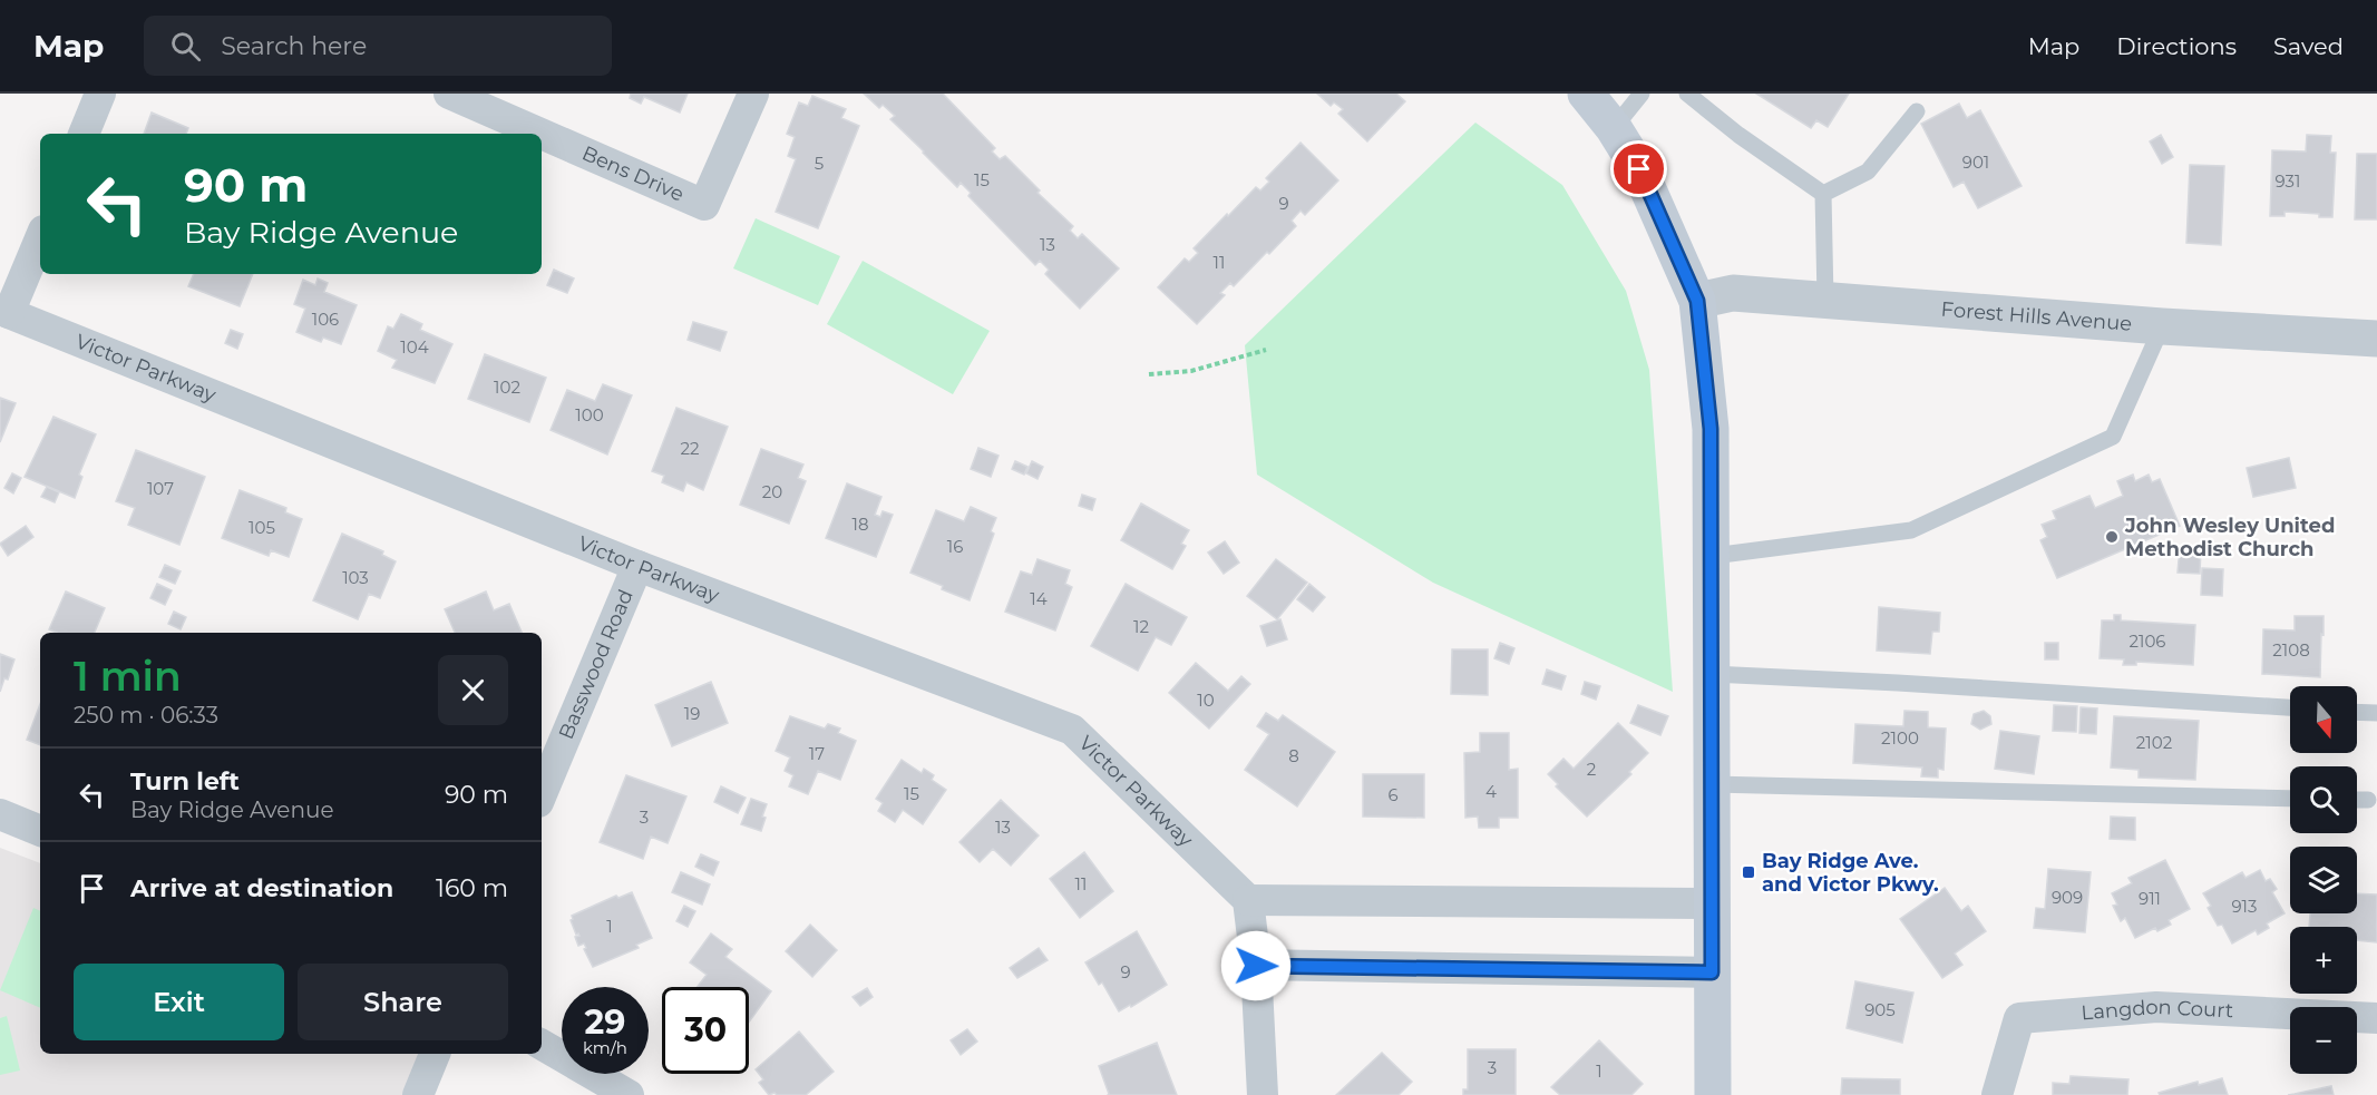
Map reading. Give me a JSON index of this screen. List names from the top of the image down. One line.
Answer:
{"streets":{"street":["Bens Drive","Forest Hills Avenue","Victor Parkway","Basswood Road","Langdon Court"]},"crossings":[["Victor Parkway","Basswood Road"]],"places":{"other":["John Wesley United Methodist Church"],"transit":["Bay Ridge Ave. and Victor Pkwy."]},"house_numbers":["901","5","15","931","9","13","11","106","104","102","100","22","107","20","18","105","16","103","14","12","2106","2108","10","19","2100","2102","17","8","2","4","15","6","3","13","11","909","911","913","1","9","905","3","1"],"north":"bottom","page":{"header":"Map","search":"Search here","nav":["Map","Directions","Saved"],"turn":["90 m","Bay Ridge Avenue"],"heading":["1 min","250 m · 06:33"],"map_buttons":["+","−"],"list":[{"name":"Turn left","note":"Bay Ridge Avenue","value":"90 m"},{"name":"Arrive at destination","value":"160 m"}],"buttons":["Exit","Share"],"speed":"29 km/h","limit":"30"}}
